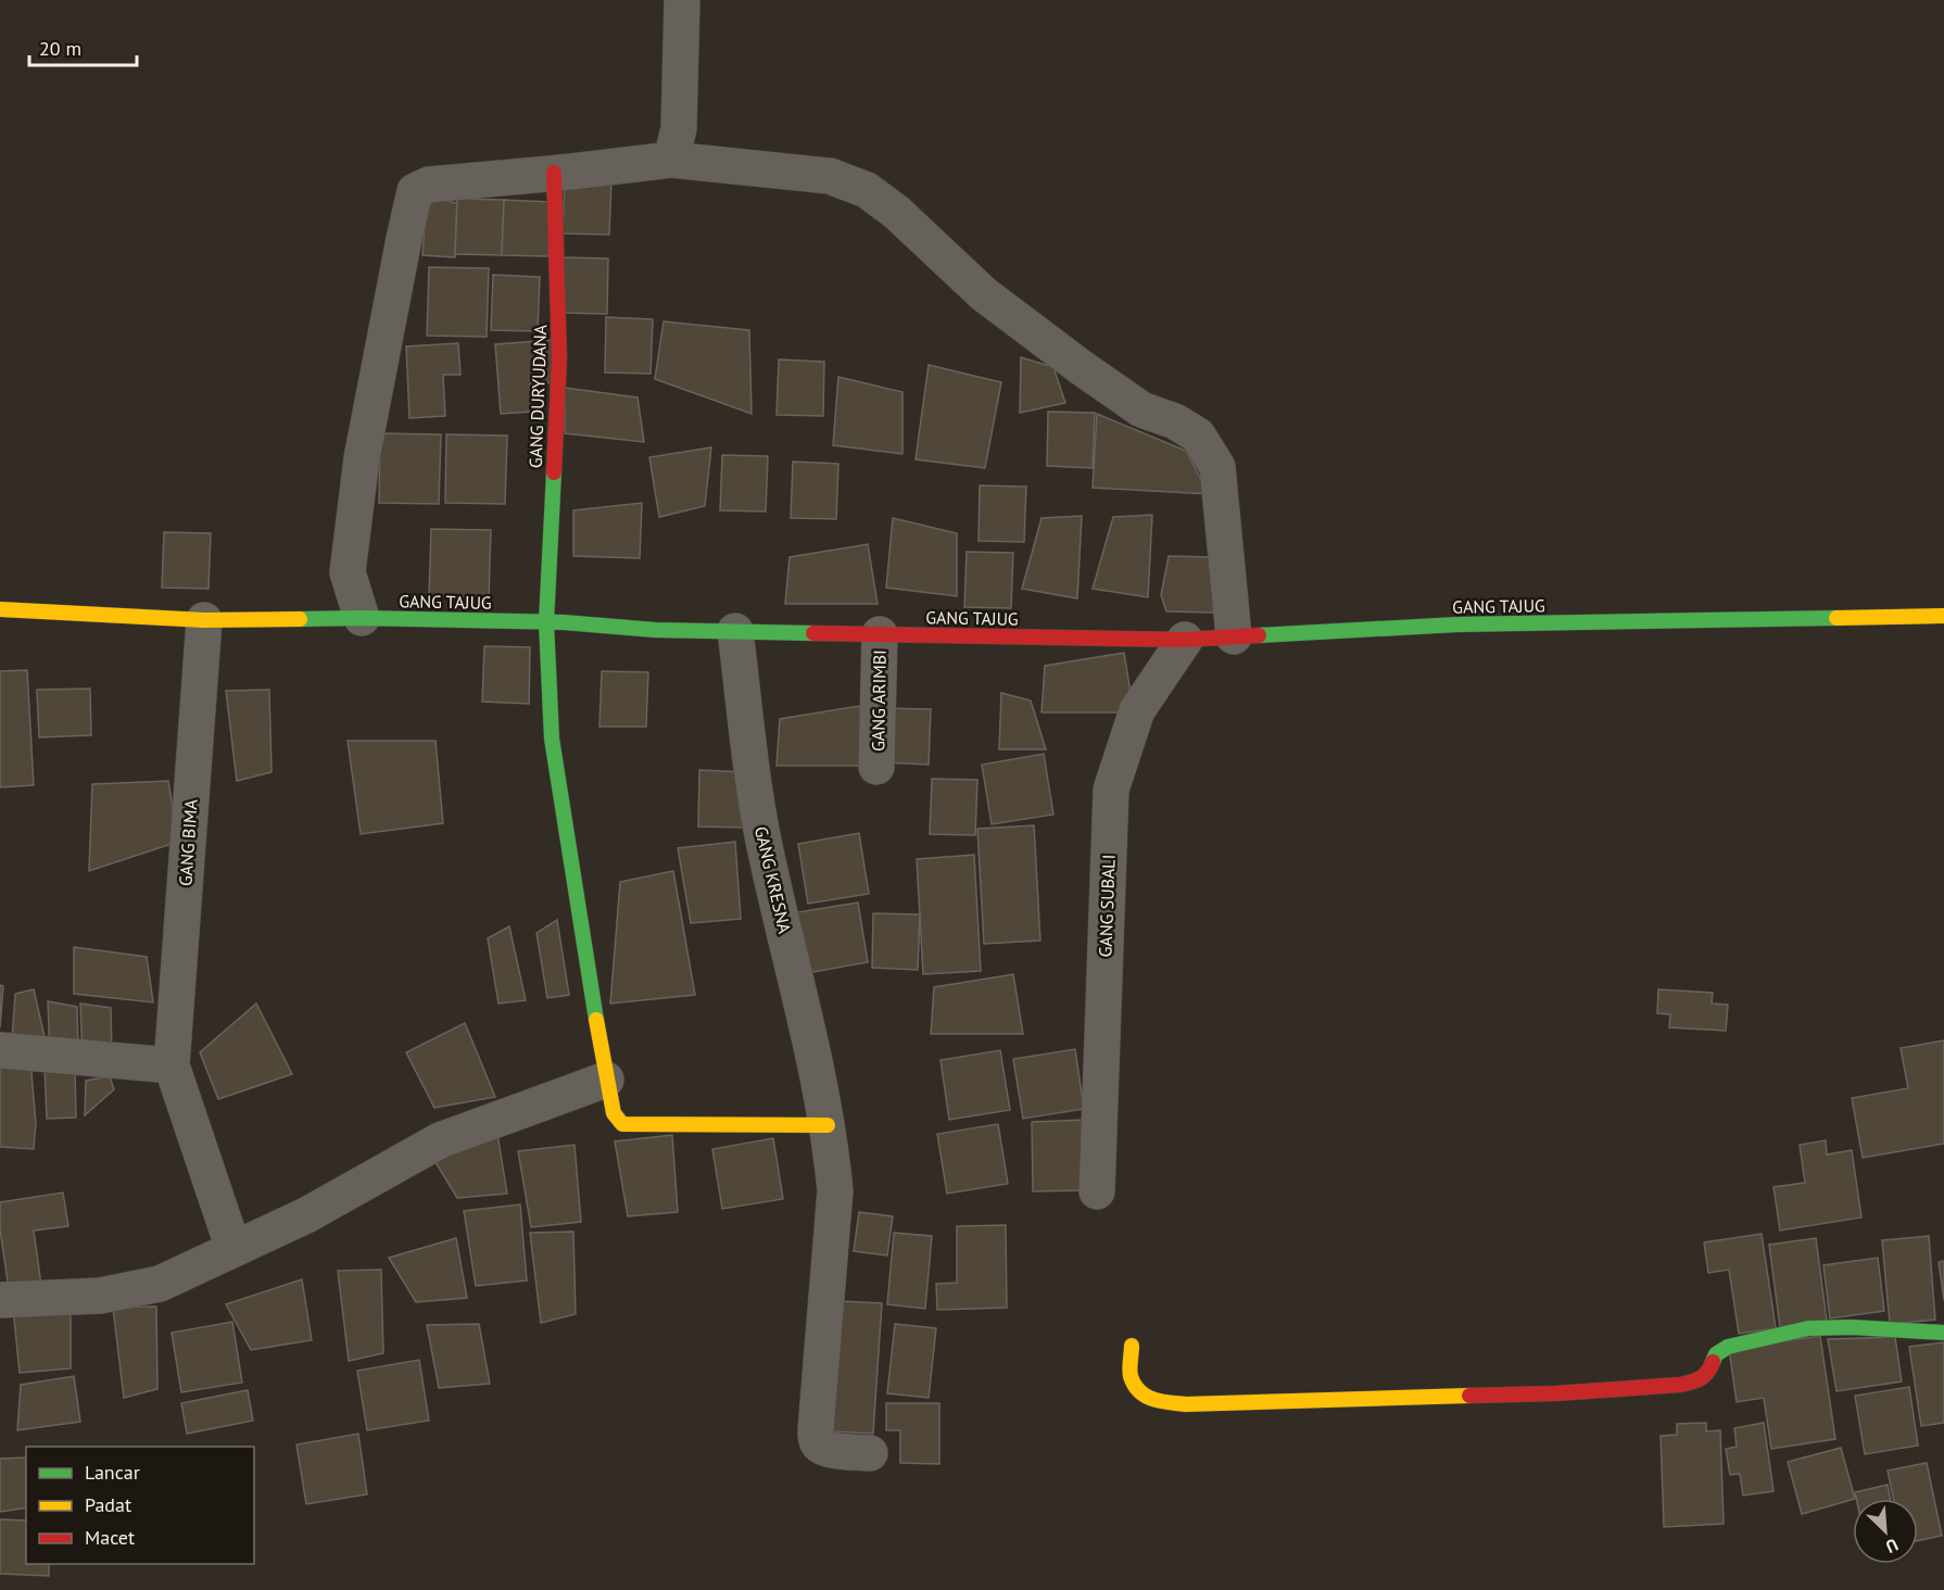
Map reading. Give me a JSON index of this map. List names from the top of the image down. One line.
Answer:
{"streets":{"street":["GANG DURYUDANA","GANG TAJUG","GANG ARIMBI","GANG BIMA","GANG KRESNA","GANG SUBALI"]},"crossings":[["GANG DURYUDANA","GANG TAJUG"],["GANG DURYUDANA","GANG KRESNA"],["GANG TAJUG","GANG ARIMBI"],["GANG TAJUG","GANG BIMA"],["GANG TAJUG","GANG KRESNA"],["GANG TAJUG","GANG SUBALI"]],"legend":["Lancar","Padat","Macet"],"scale_bar":"20 m","north":"bottom right"}
